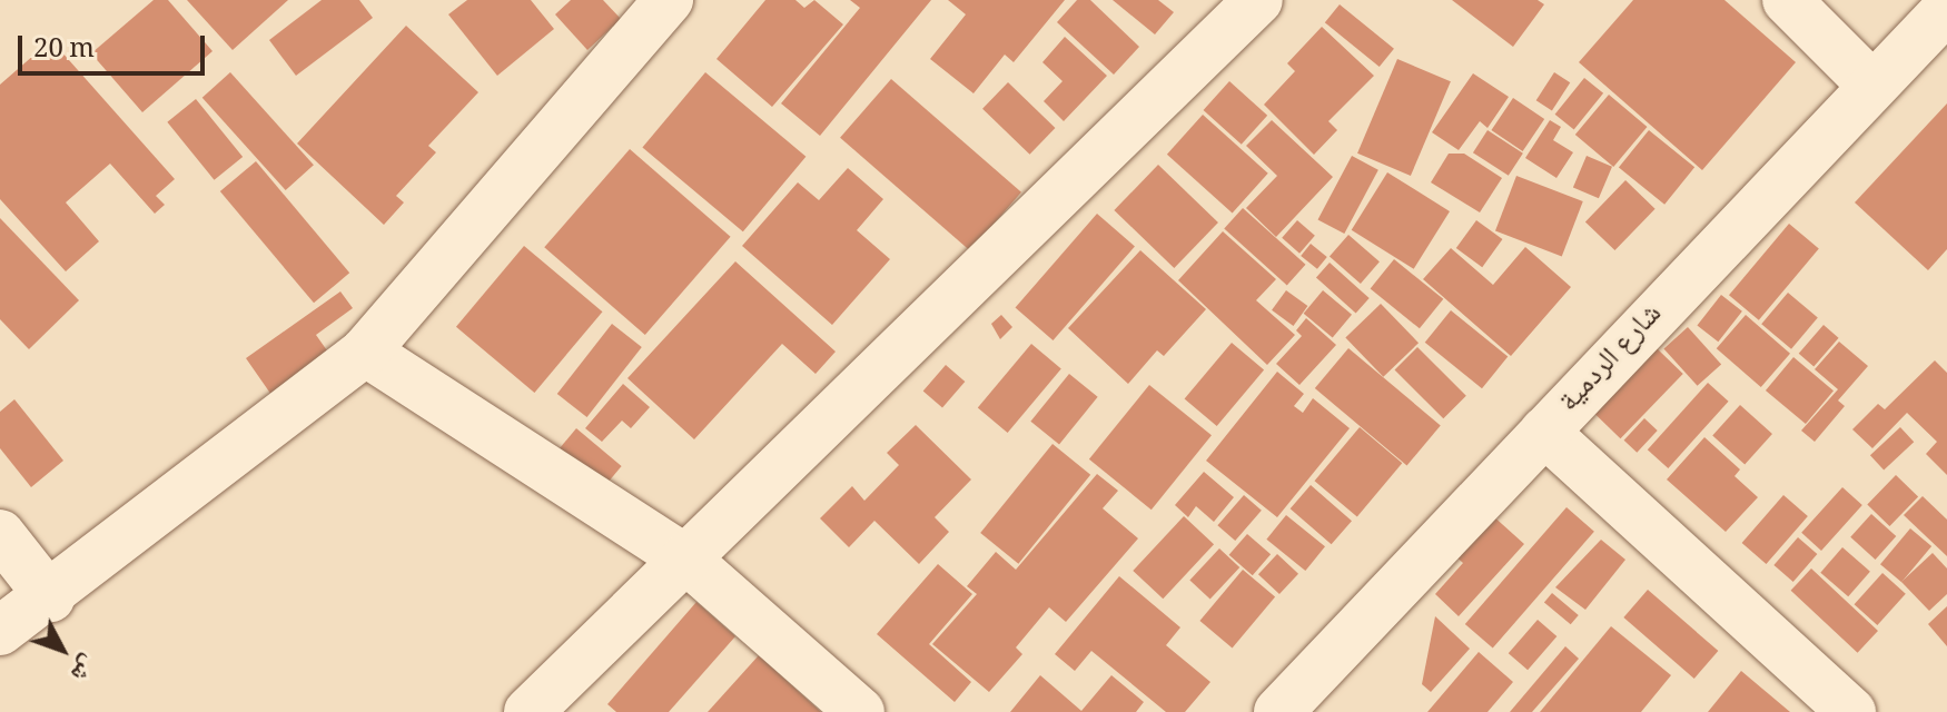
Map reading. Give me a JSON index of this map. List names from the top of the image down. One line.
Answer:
{"streets":{"street":["شارع الردمية"]},"scale_bar":"20 m","north":"bottom right"}
